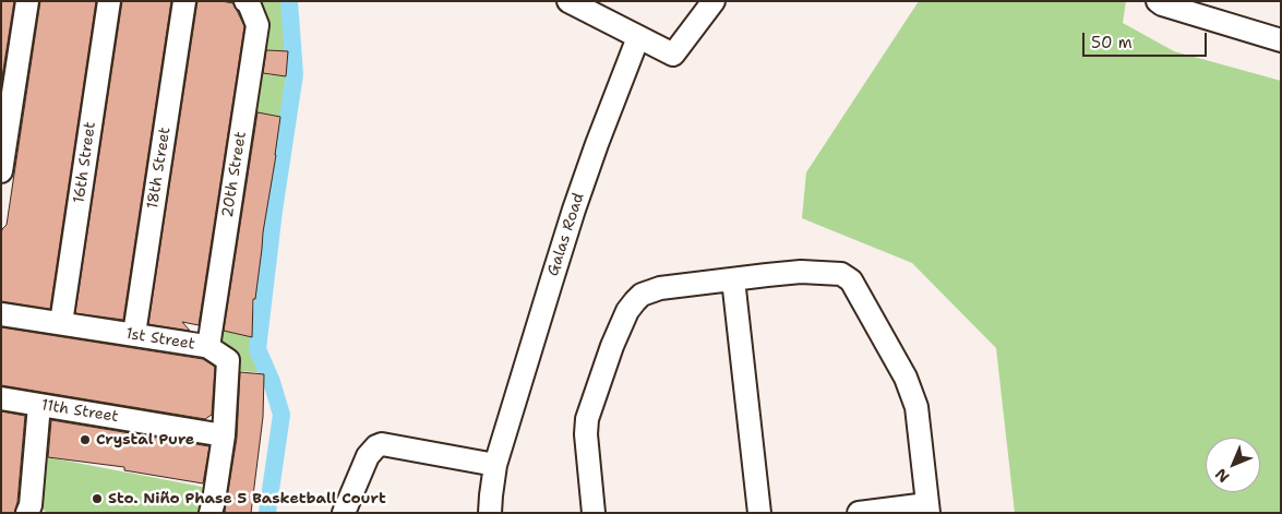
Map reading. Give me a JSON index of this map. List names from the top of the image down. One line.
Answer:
{"streets":{"street":["16th Street","18th Street","20th Street","Galas Road","1st Street","11th Street"]},"crossings":[["16th Street","1st Street"],["18th Street","1st Street"],["20th Street","1st Street"],["1st Street","11th Street"]],"places":["Crystal Pure","Sto. Niño Phase 5 Basketball Court"],"scale_bar":"50 m","north":"bottom left"}
